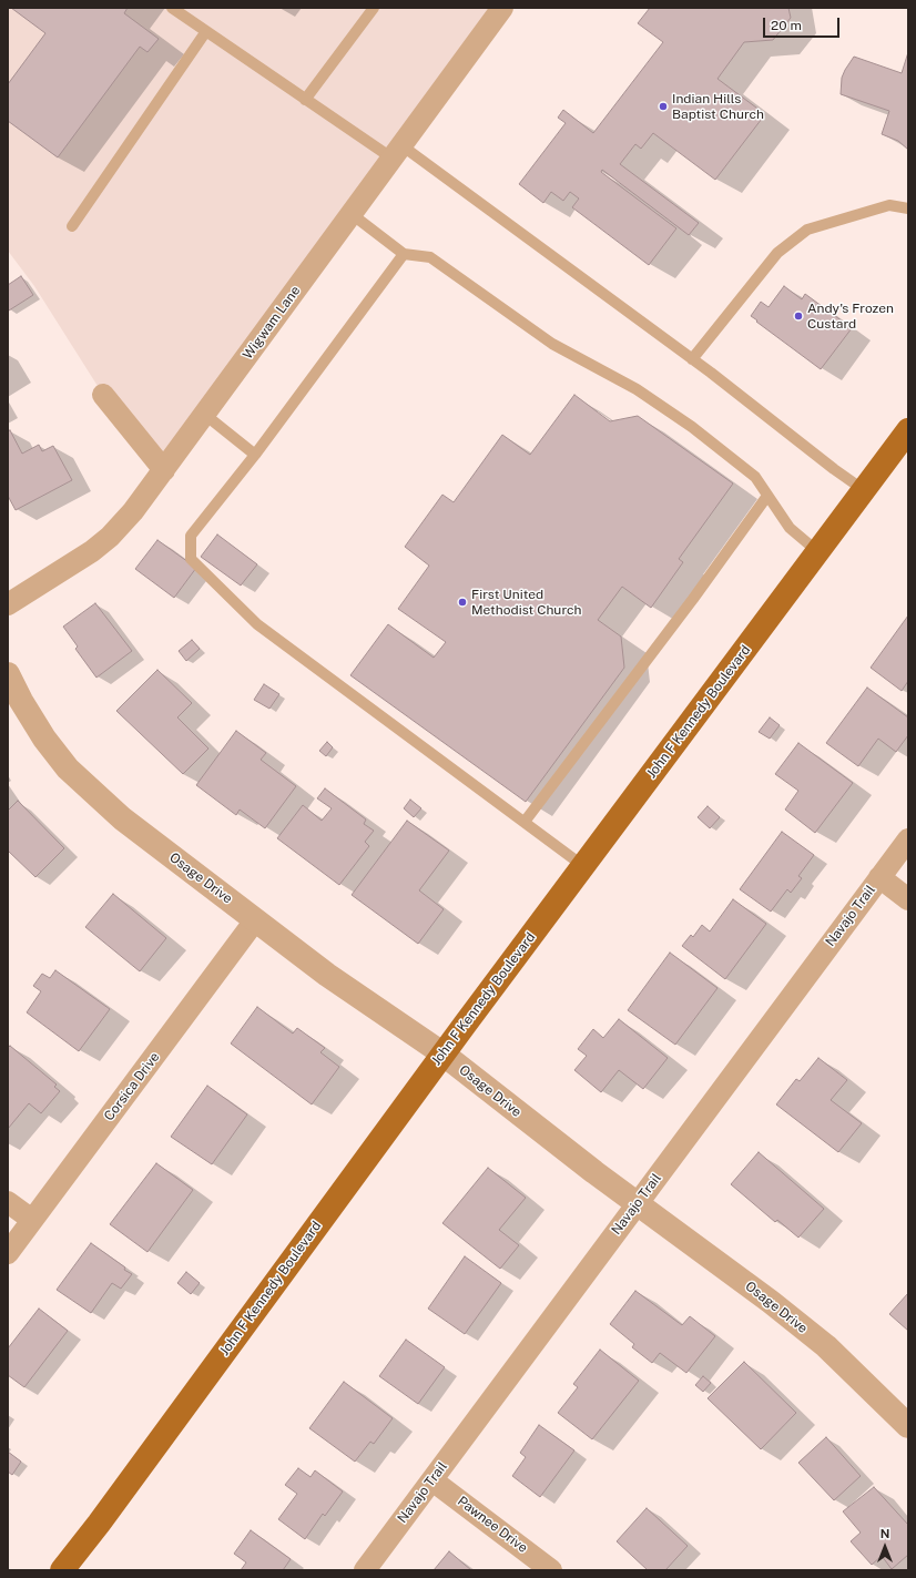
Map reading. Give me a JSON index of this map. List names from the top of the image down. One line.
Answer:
{"streets":{"main road":["John F Kennedy Boulevard"],"street":["Wigwam Lane","Osage Drive","Navajo Trail","Corsica Drive","Pawnee Drive"]},"crossings":[["John F Kennedy Boulevard","Osage Drive"],["Osage Drive","Navajo Trail"],["Osage Drive","Corsica Drive"],["Navajo Trail","Pawnee Drive"]],"places":["Indian Hills Baptist Church","Andy's Frozen Custard","First United Methodist Church"],"scale_bar":"20 m","north":"top"}
